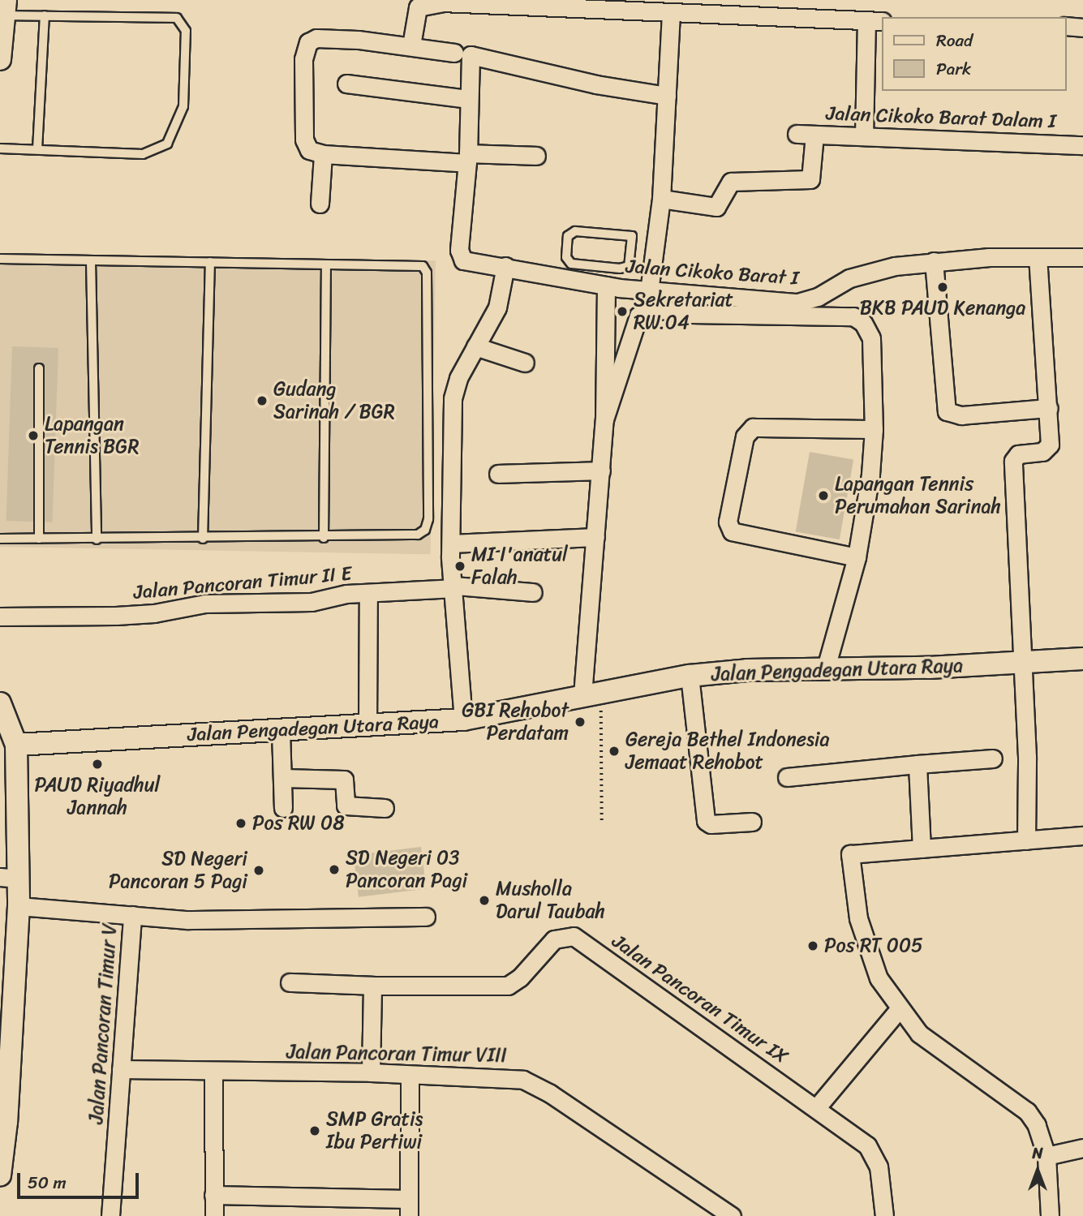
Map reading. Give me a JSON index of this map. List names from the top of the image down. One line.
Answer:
{"streets":{"street":["Jalan Cikoko Barat Dalam I","Jalan Cikoko Barat I","Jalan Pancoran Timur II E","Jalan Pengadegan Utara Raya","Jalan Pancoran Timur IX","Jalan Pancoran Timur V","Jalan Pancoran Timur VIII"]},"crossings":[["Jalan Cikoko Barat I","Jalan Pengadegan Utara Raya"],["Jalan Pancoran Timur V","Jalan Pancoran Timur VIII"]],"places":["BKB PAUD Kenanga","Sekretariat RW.04","Gudang Sarinah / BGR","Lapangan Tennis BGR","Lapangan Tennis Perumahan Sarinah","MI I'anatul Falah","GBI Rehobot Perdatam","Gereja Bethel Indonesia Jemaat Rehobot","PAUD Riyadhul Jannah","Pos RW 08","SD Negeri 03 Pancoran Pagi","SD Negeri Pancoran 5 Pagi","Musholla Darul Taubah","Pos RT 005","SMP Gratis Ibu Pertiwi"],"legend":["Road","Park"],"scale_bar":"50 m","north":"top"}
